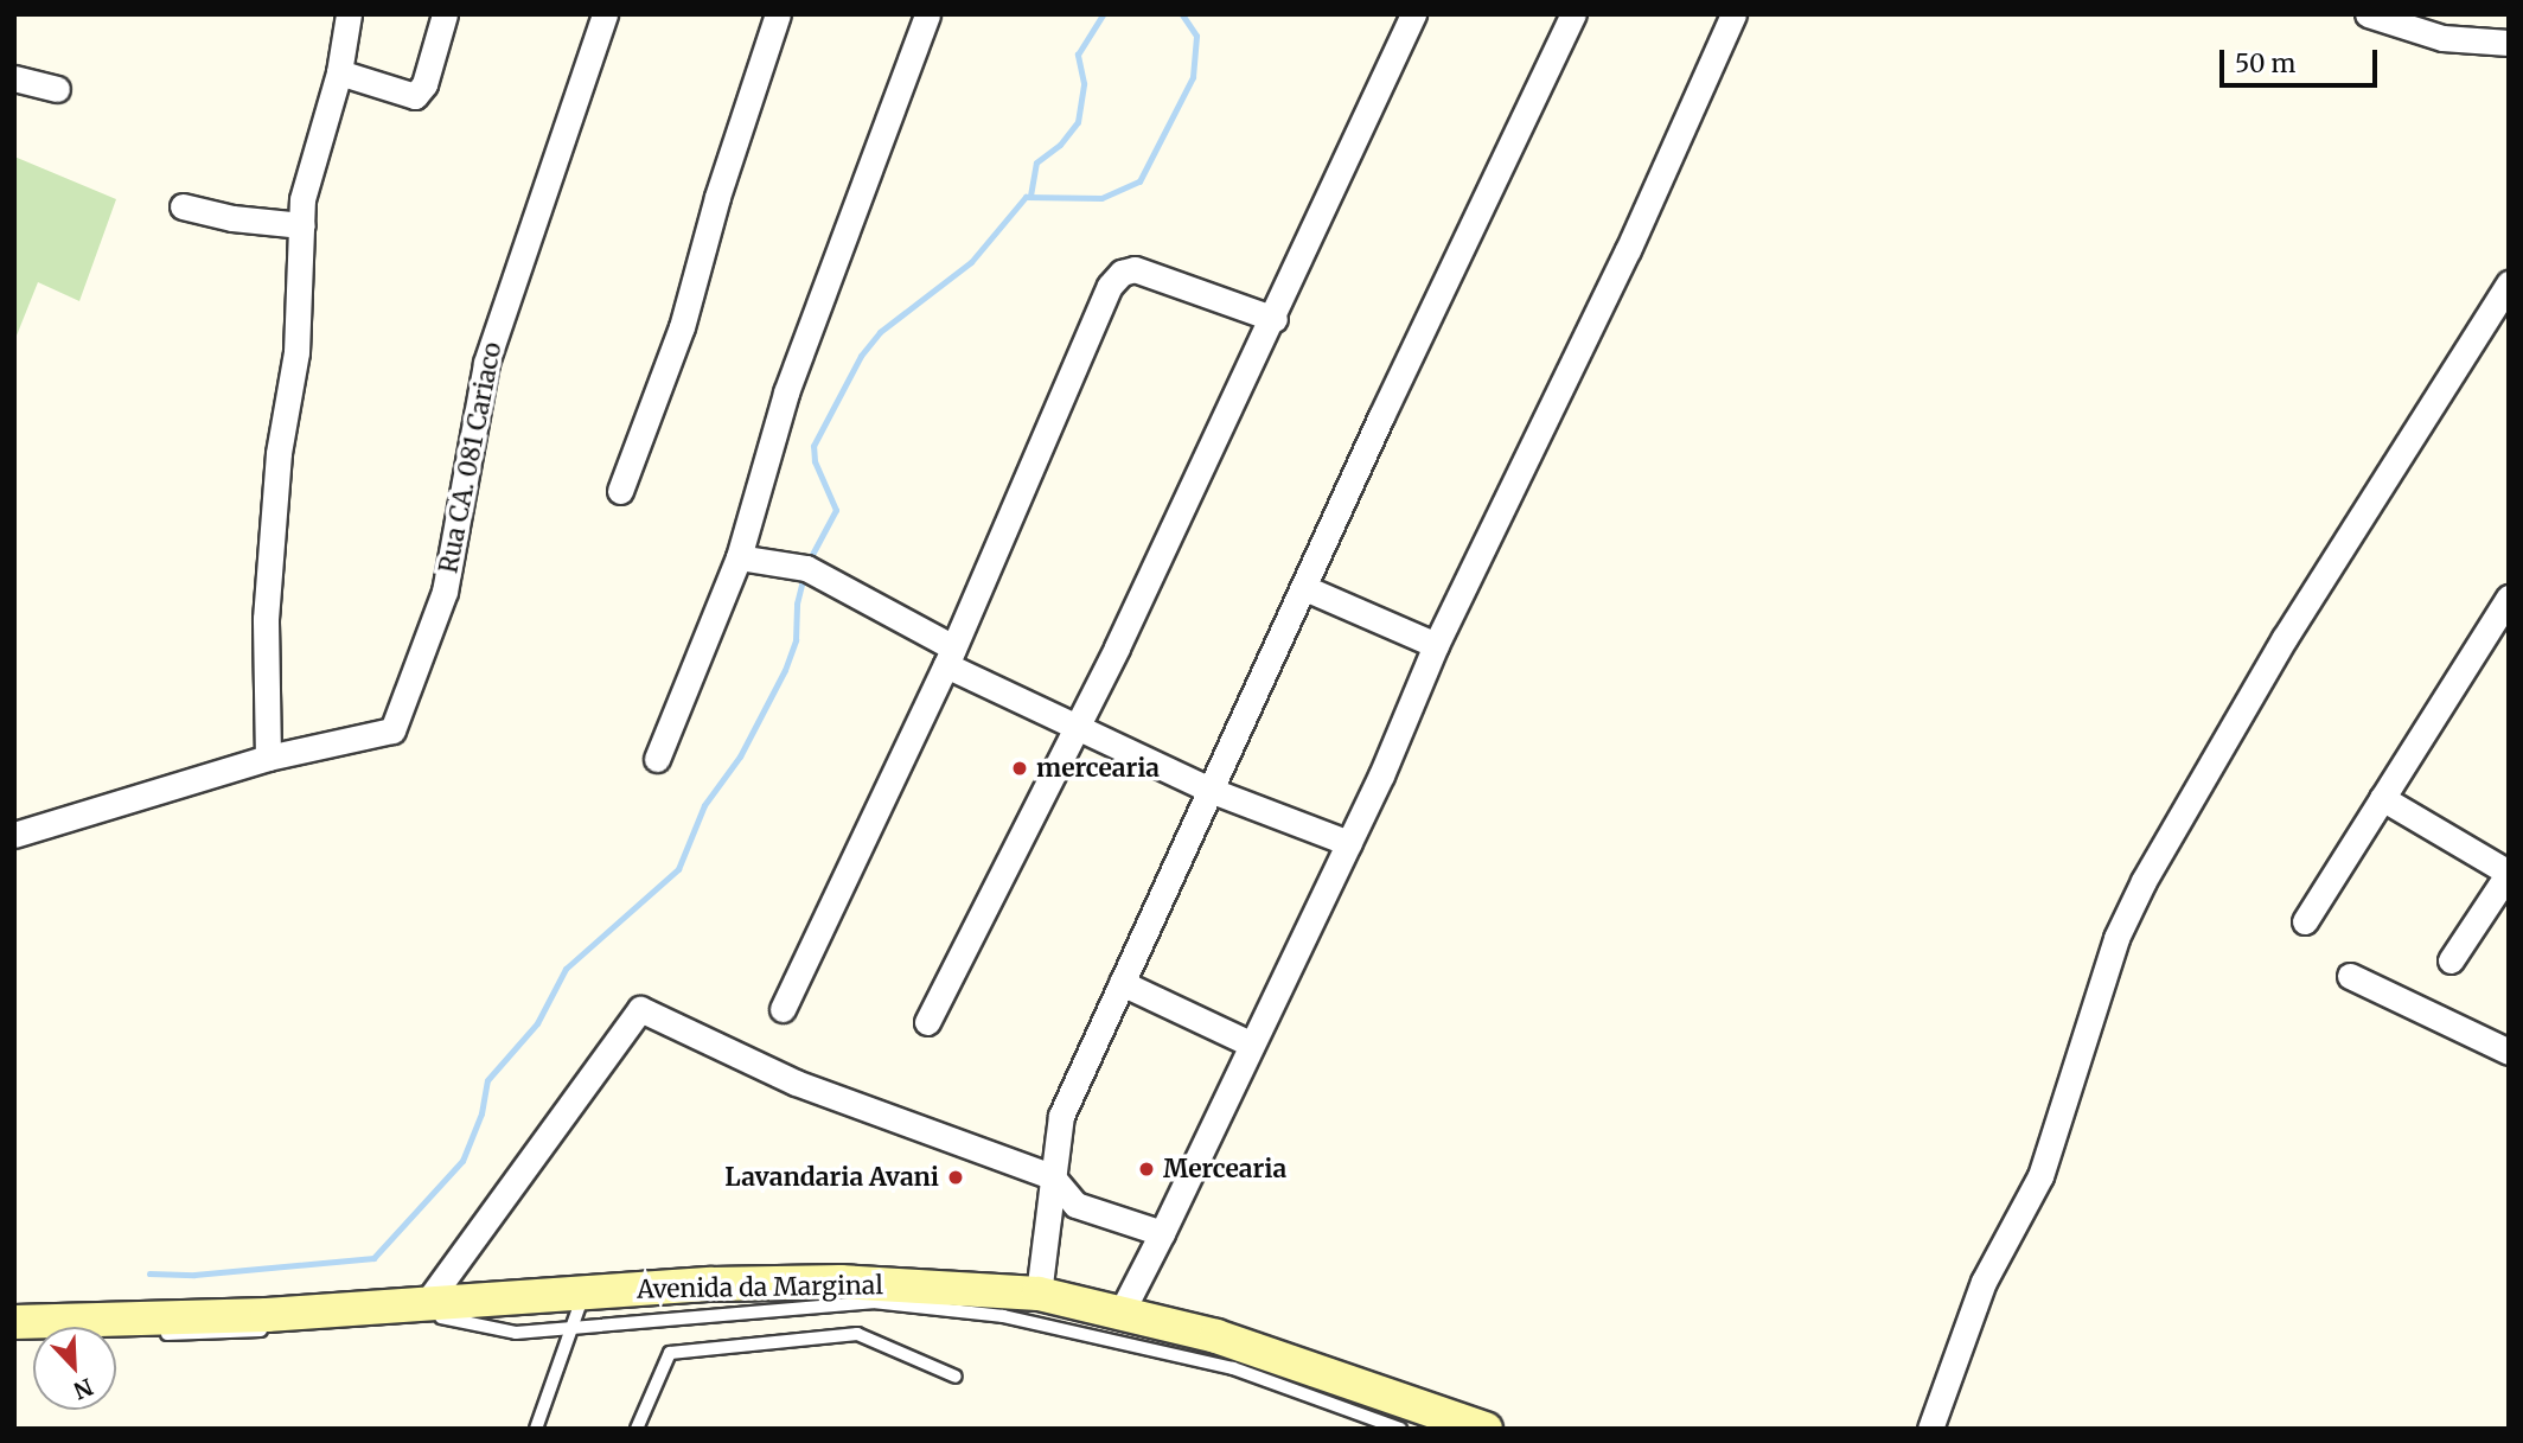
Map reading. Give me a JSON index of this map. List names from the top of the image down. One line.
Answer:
{"streets":{"main road":["Avenida da Marginal"],"street":["Rua CA. 081 Cariaco"]},"places":["mercearia","Mercearia","Lavandaria Avani"],"scale_bar":"50 m","north":"bottom right"}
